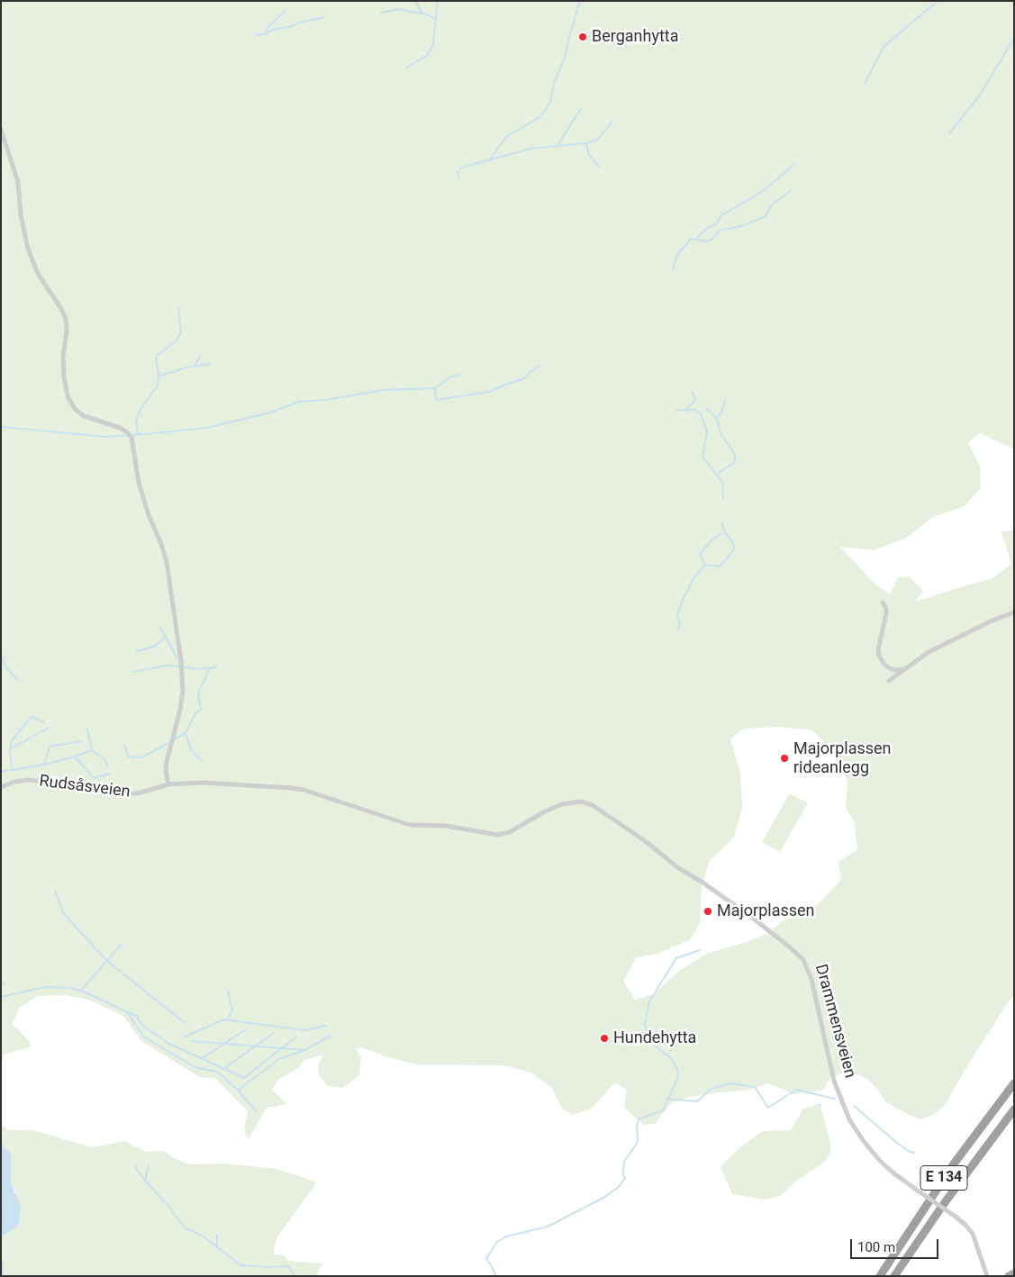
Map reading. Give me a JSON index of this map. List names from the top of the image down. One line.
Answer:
{"streets":{"highway":["E 134"],"street":["Rudsåsveien","Drammensveien"]},"crossings":[["Rudsåsveien","Drammensveien"]],"places":["Berganhytta","Majorplassen rideanlegg","Majorplassen","Hundehytta"],"scale_bar":"100 m"}
